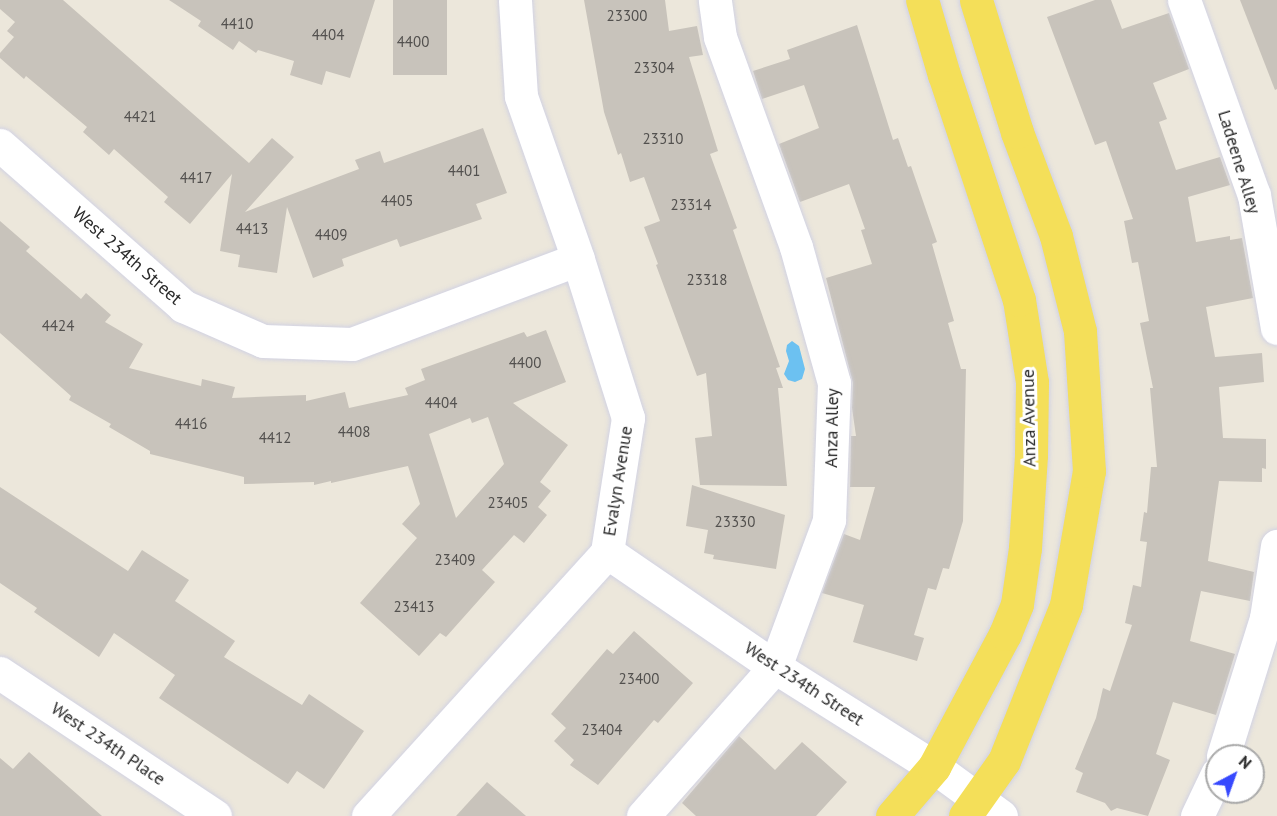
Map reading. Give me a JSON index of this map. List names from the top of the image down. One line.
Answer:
{"streets":{"main road":["Anza Avenue"],"street":["Ladeene Alley","West 234th Street","Anza Alley","Evalyn Avenue","West 234th Place"]},"crossings":[["West 234th Street","Anza Avenue"],["West 234th Street","Anza Alley"],["West 234th Street","Evalyn Avenue"]],"house_numbers":["23300","4410","4404","4400","23304","4421","23310","4401","4417","4405","23314","4413","4409","23318","4424","4400","4404","4416","4408","4412","23405","23330","23409","23413","23400","23404"],"north":"top right"}
